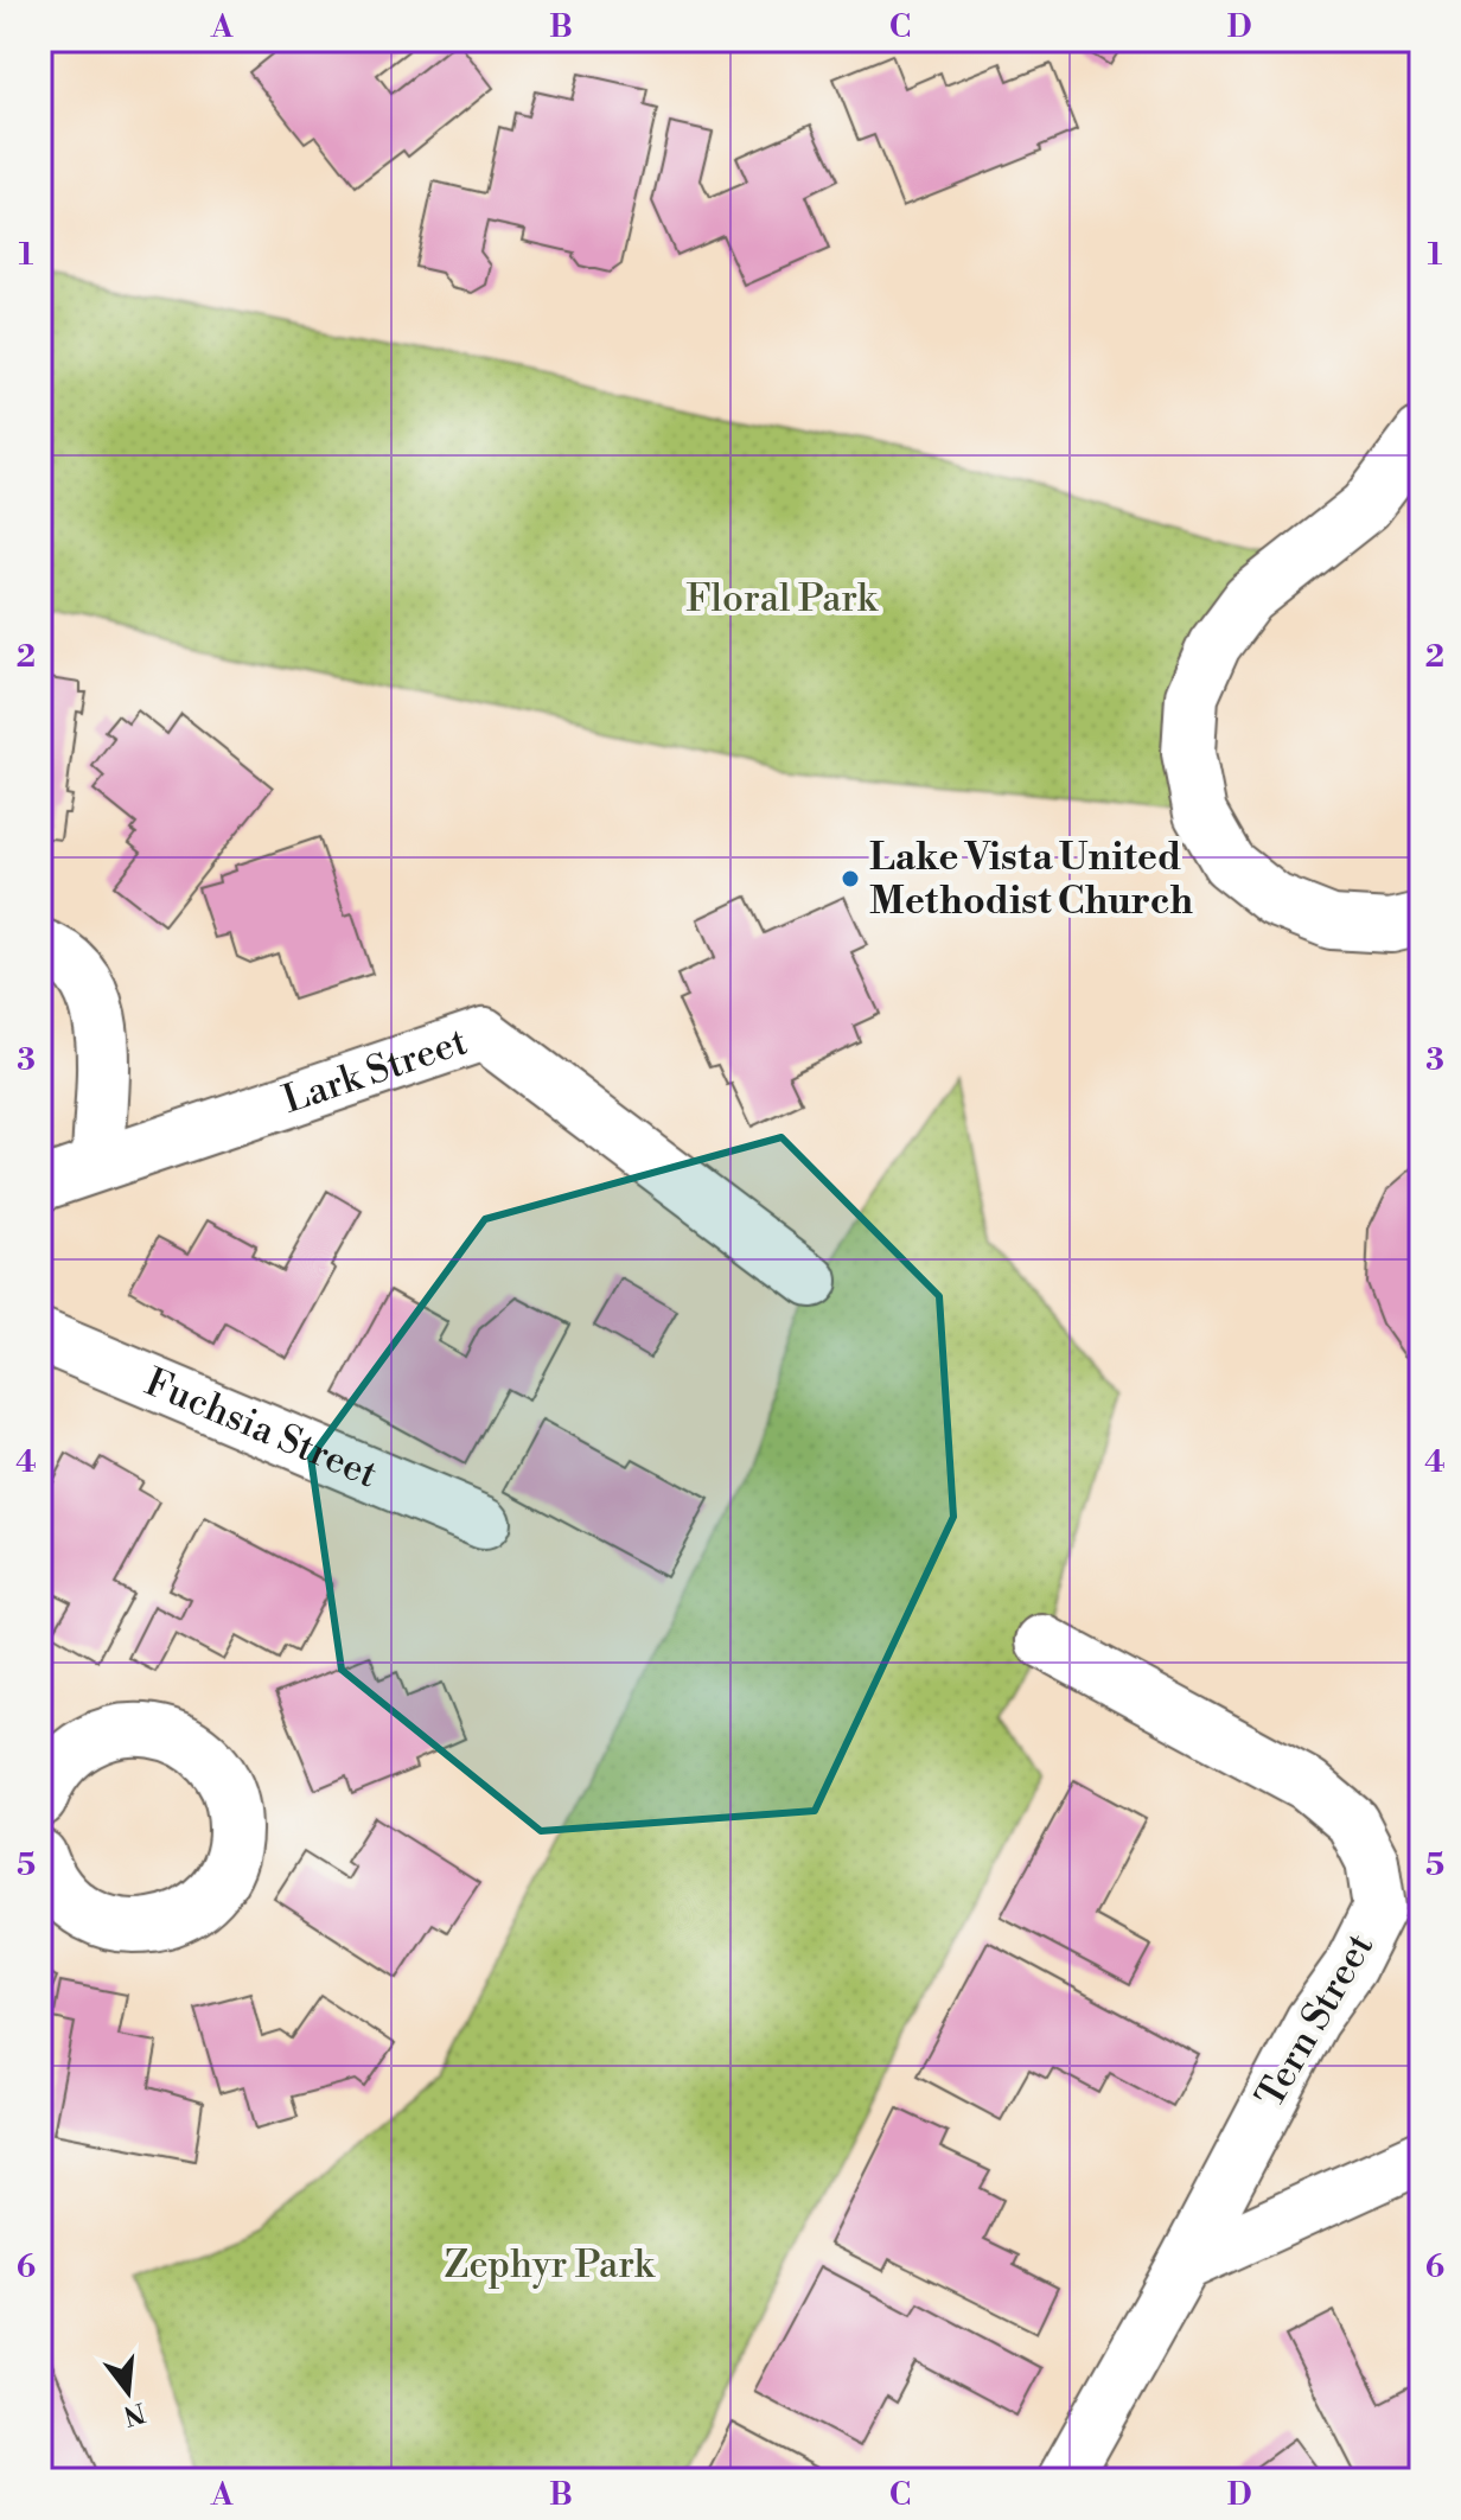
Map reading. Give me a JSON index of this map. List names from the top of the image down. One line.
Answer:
{"streets":{"street":["Lark Street","Fuchsia Street","Tern Street"]},"parks":["Floral Park","Zephyr Park"],"places":["Lake Vista United Methodist Church"],"north":"bottom","grid":{"columns":["A","B","C","D"],"rows":["1","2","3","4","5","6"]}}
